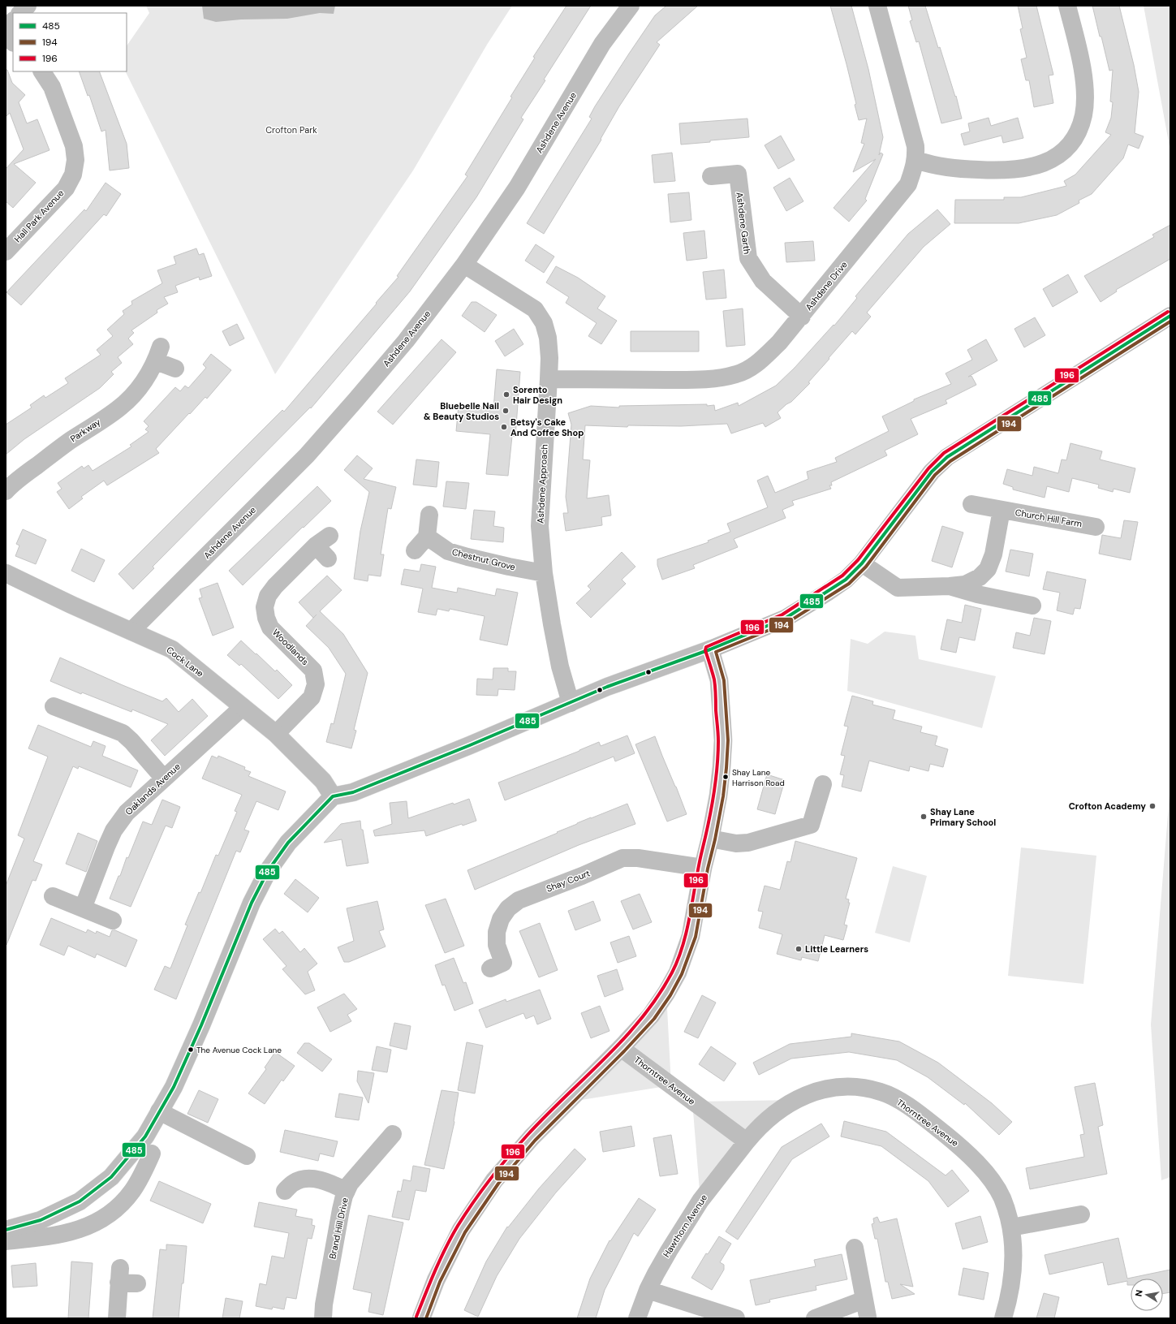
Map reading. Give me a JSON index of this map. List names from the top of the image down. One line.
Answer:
{"streets":{"street":["Ashdene Avenue","Hall Park Avenue","Ashdene Garth","Ashdene Drive","Parkway","Ashdene Approach","Church Hill Farm","Chestnut Grove","Woodlands","Cock Lane","Oaklands Avenue","Shay Court","Thorntree Avenue","Hawthorn Avenue","Brand Hill Drive"]},"crossings":[["Ashdene Avenue","Ashdene Approach"],["Ashdene Avenue","Cock Lane"],["Ashdene Garth","Ashdene Drive"],["Ashdene Drive","Ashdene Approach"],["Ashdene Approach","Chestnut Grove"],["Woodlands","Cock Lane"],["Cock Lane","Oaklands Avenue"],["Thorntree Avenue","Hawthorn Avenue"]],"parks":["Crofton Park"],"places":["Sorento Hair Design","Bluebelle Nail & Beauty Studios","Betsy's Cake And Coffee Shop","Shay Lane Harrison Road","Crofton Academy","Shay Lane Primary School","Little Learners","The Avenue Cock Lane"],"lines":["transit line 196","transit line 485","transit line 194"],"legend":["485","194","196"],"north":"left"}
